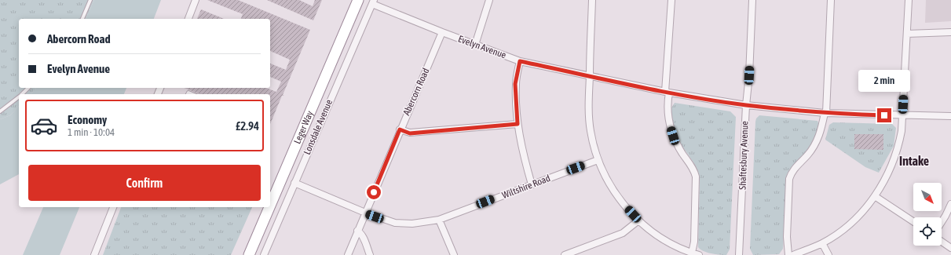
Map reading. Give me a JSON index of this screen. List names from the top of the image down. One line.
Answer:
{"streets":{"highway":["Leger Way"],"street":["Evelyn Avenue","Abercorn Road","Lonsdale Avenue","Shaftesbury Avenue","Wiltshire Road"]},"crossings":[["Evelyn Avenue","Abercorn Road"],["Evelyn Avenue","Lonsdale Avenue"],["Evelyn Avenue","Shaftesbury Avenue"],["Abercorn Road","Wiltshire Road"],["Lonsdale Avenue","Wiltshire Road"]],"districts":["Intake"],"north":"bottom right","page":{"banner":["Abercorn Road","Evelyn Avenue"],"bubble":"2 min","list":[{"name":"Economy","note":"1 min · 10:04","value":"£2.94"}],"buttons":"Confirm"}}
